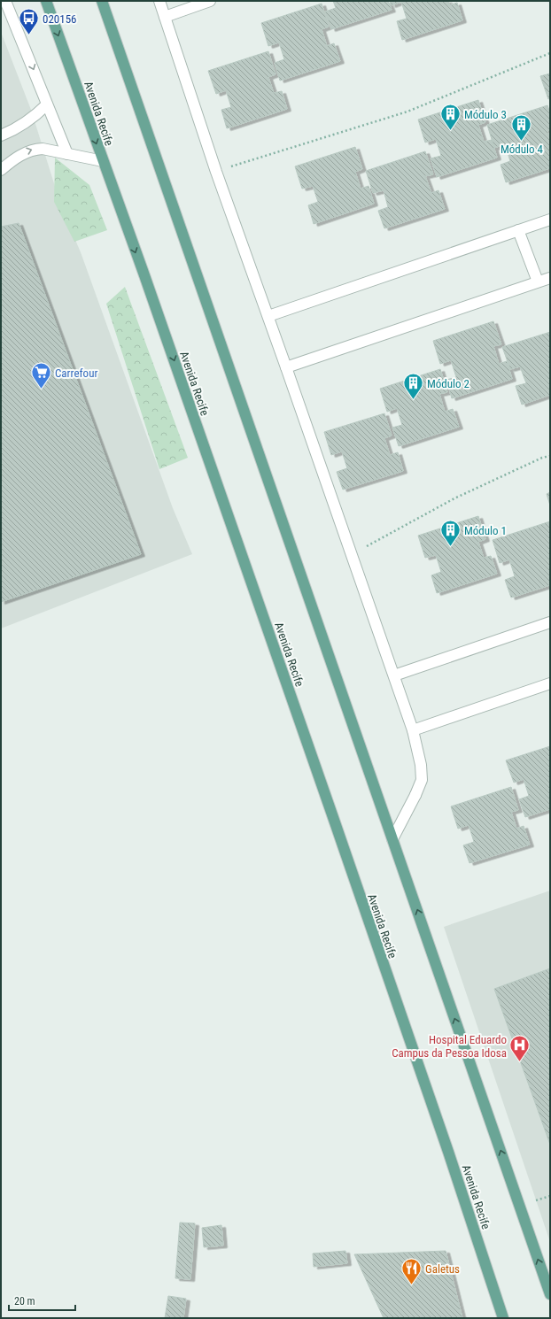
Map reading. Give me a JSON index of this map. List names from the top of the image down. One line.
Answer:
{"streets":{"main road":["Avenida Recife"]},"places":{"bus stop":["020156"],"building":["Módulo 3","Módulo 4","Módulo 2","Módulo 1"],"supermarket":["Carrefour"],"hospital":["Hospital Eduardo Campus da Pessoa Idosa"],"restaurant":["Galetus"]},"scale_bar":"20 m"}
